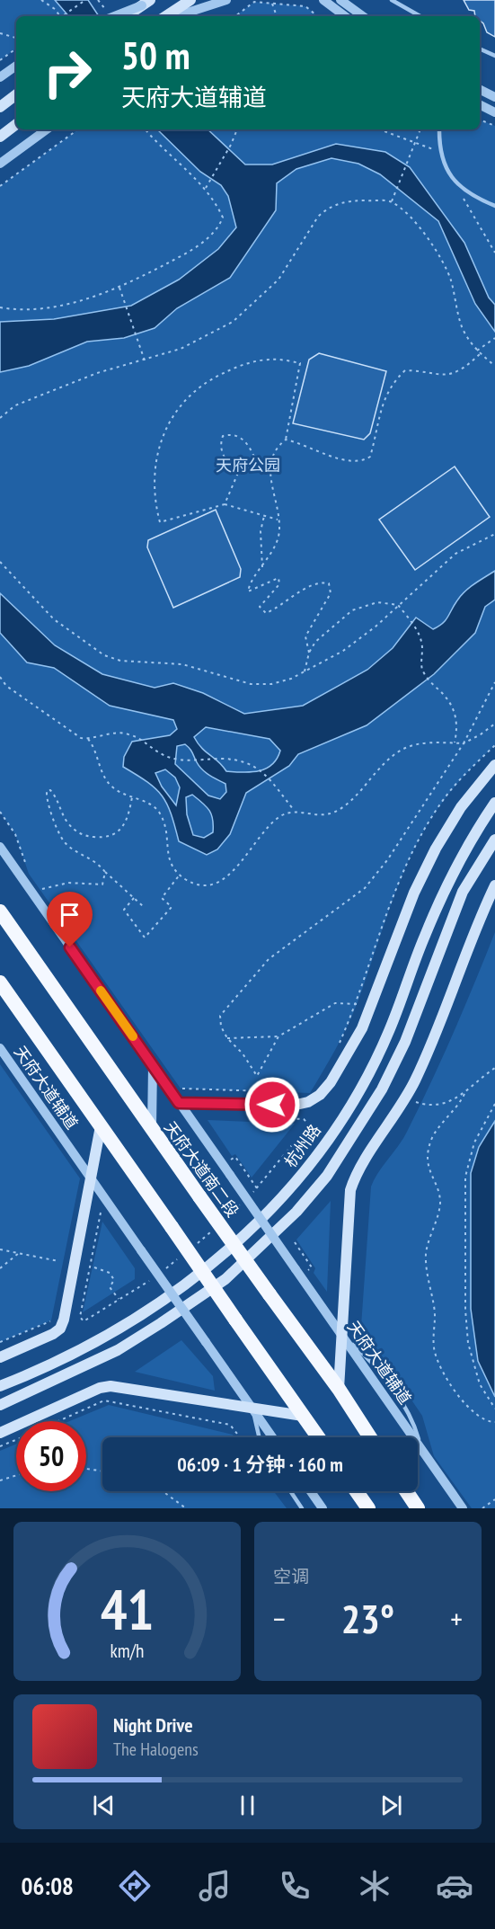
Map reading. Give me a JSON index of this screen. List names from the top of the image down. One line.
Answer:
{"streets":{"highway":["天府大道南二段"],"main road":["杭州路"],"street":["天府大道辅道"]},"parks":["天府公园"],"page":{"turn":["50 m","天府大道辅道"],"limit":"50","trip":"06:09 · 1 分钟 · 160 m","tile":"空调","heat":["−","23°","+"],"song":["Night Drive","The Halogens"],"tabs":"06:08","gauge":["41","km/h"]}}
